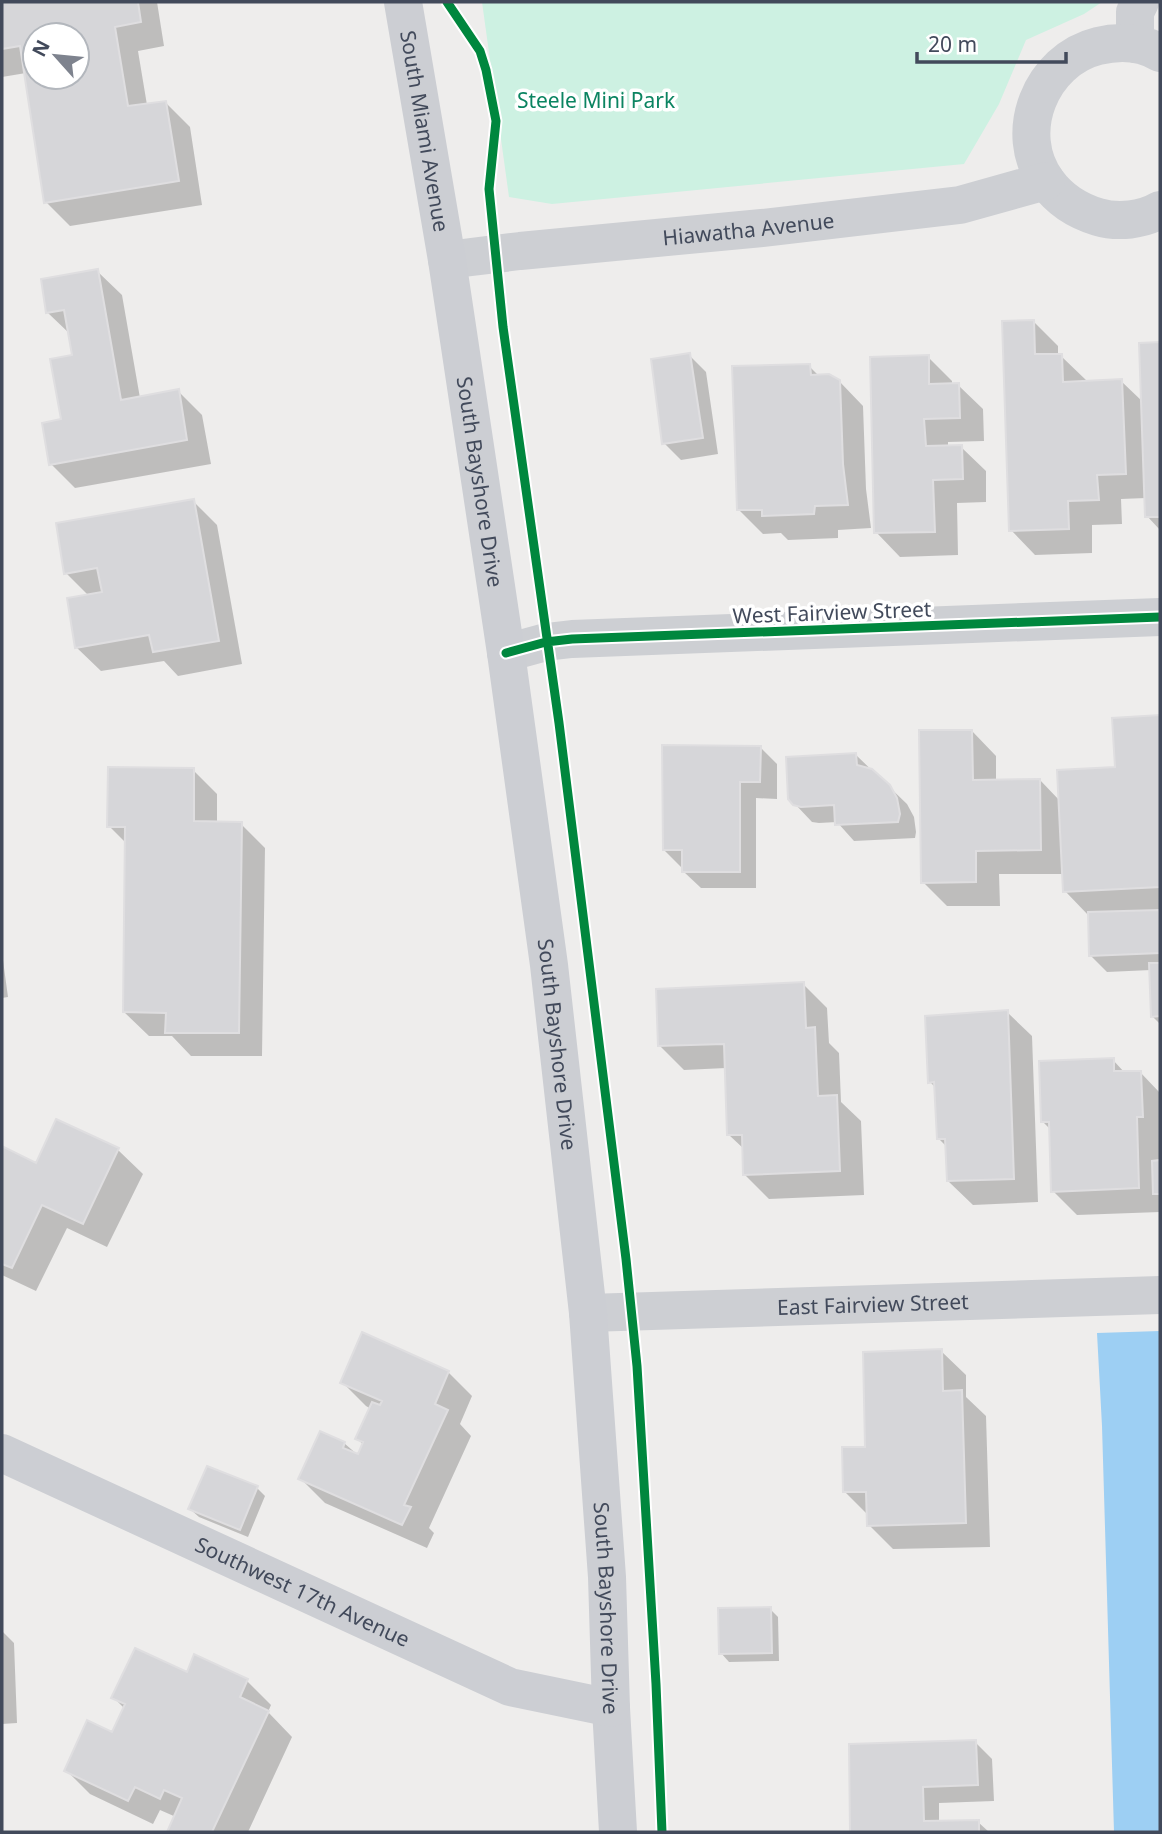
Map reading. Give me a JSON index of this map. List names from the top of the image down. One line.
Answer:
{"streets":{"main road":["South Miami Avenue","South Bayshore Drive","Southwest 17th Avenue"],"street":["Hiawatha Avenue","West Fairview Street","East Fairview Street"]},"crossings":[["South Miami Avenue","Hiawatha Avenue"],["South Miami Avenue","South Bayshore Drive"],["Hiawatha Avenue","South Bayshore Drive"],["South Bayshore Drive","West Fairview Street"],["South Bayshore Drive","East Fairview Street"],["South Bayshore Drive","Southwest 17th Avenue"]],"parks":["Steele Mini Park"],"scale_bar":"20 m","north":"top left"}
